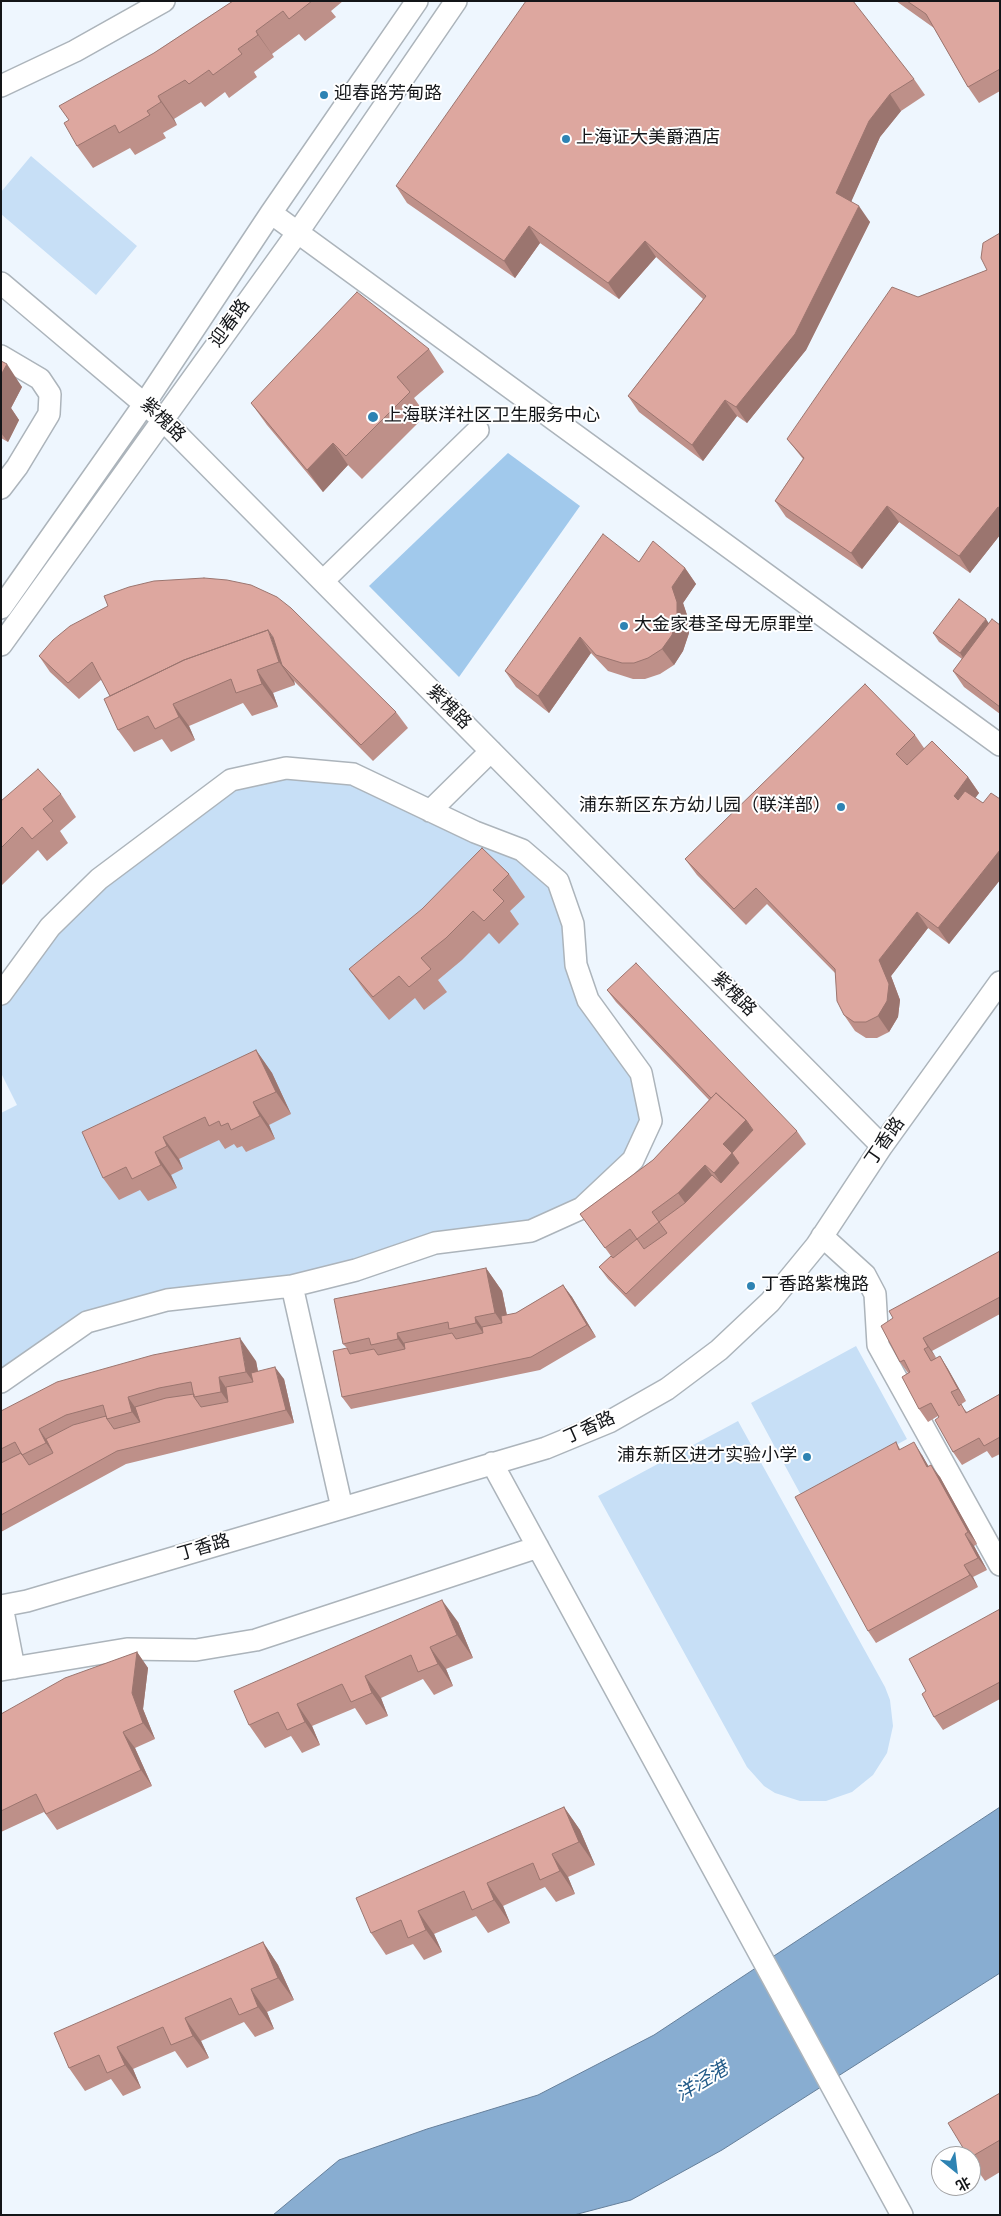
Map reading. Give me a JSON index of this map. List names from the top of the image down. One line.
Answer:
{"streets":{"street":["迎春路","紫槐路","丁香路"]},"crossings":[["迎春路","紫槐路"],["紫槐路","丁香路"]],"water":["洋泾港"],"places":["迎春路芳甸路","上海证大美爵酒店","上海联洋社区卫生服务中心","大金家巷圣母无原罪堂","浦东新区东方幼儿园（联洋部）","丁香路紫槐路","浦东新区进才实验小学"],"north":"bottom right"}
